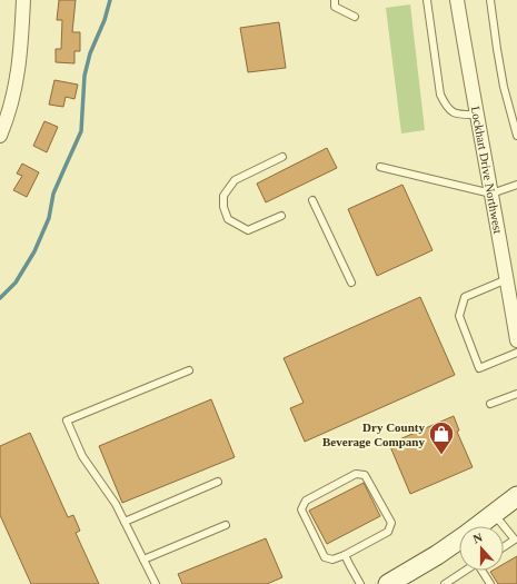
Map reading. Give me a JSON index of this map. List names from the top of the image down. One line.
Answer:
{"streets":{"street":["Lockhart Drive Northwest"]},"places":{"shop":["Dry County Beverage Company"]},"north":"top"}
